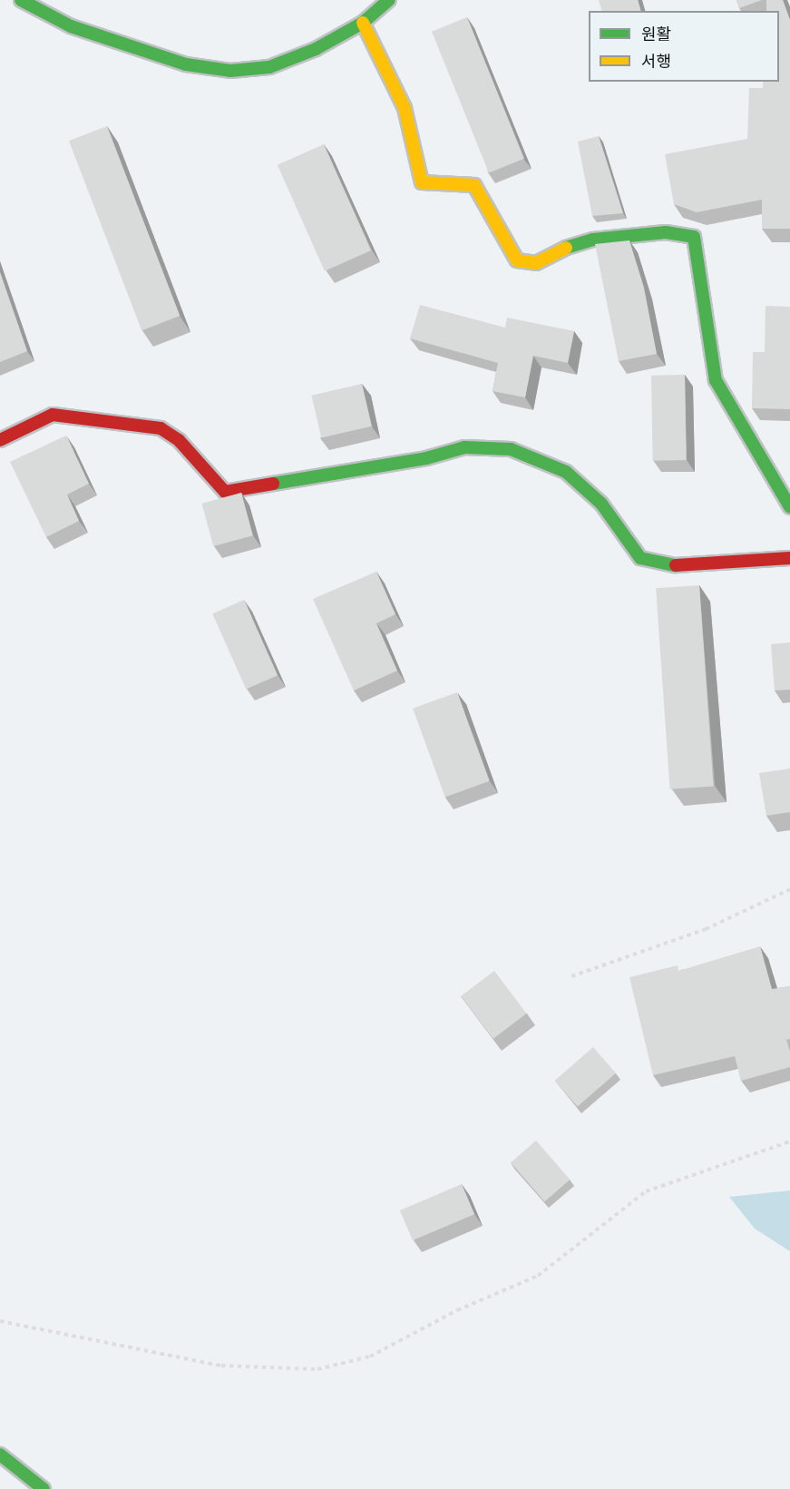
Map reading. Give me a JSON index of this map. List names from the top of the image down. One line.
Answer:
{"legend":["원활","서행"]}
